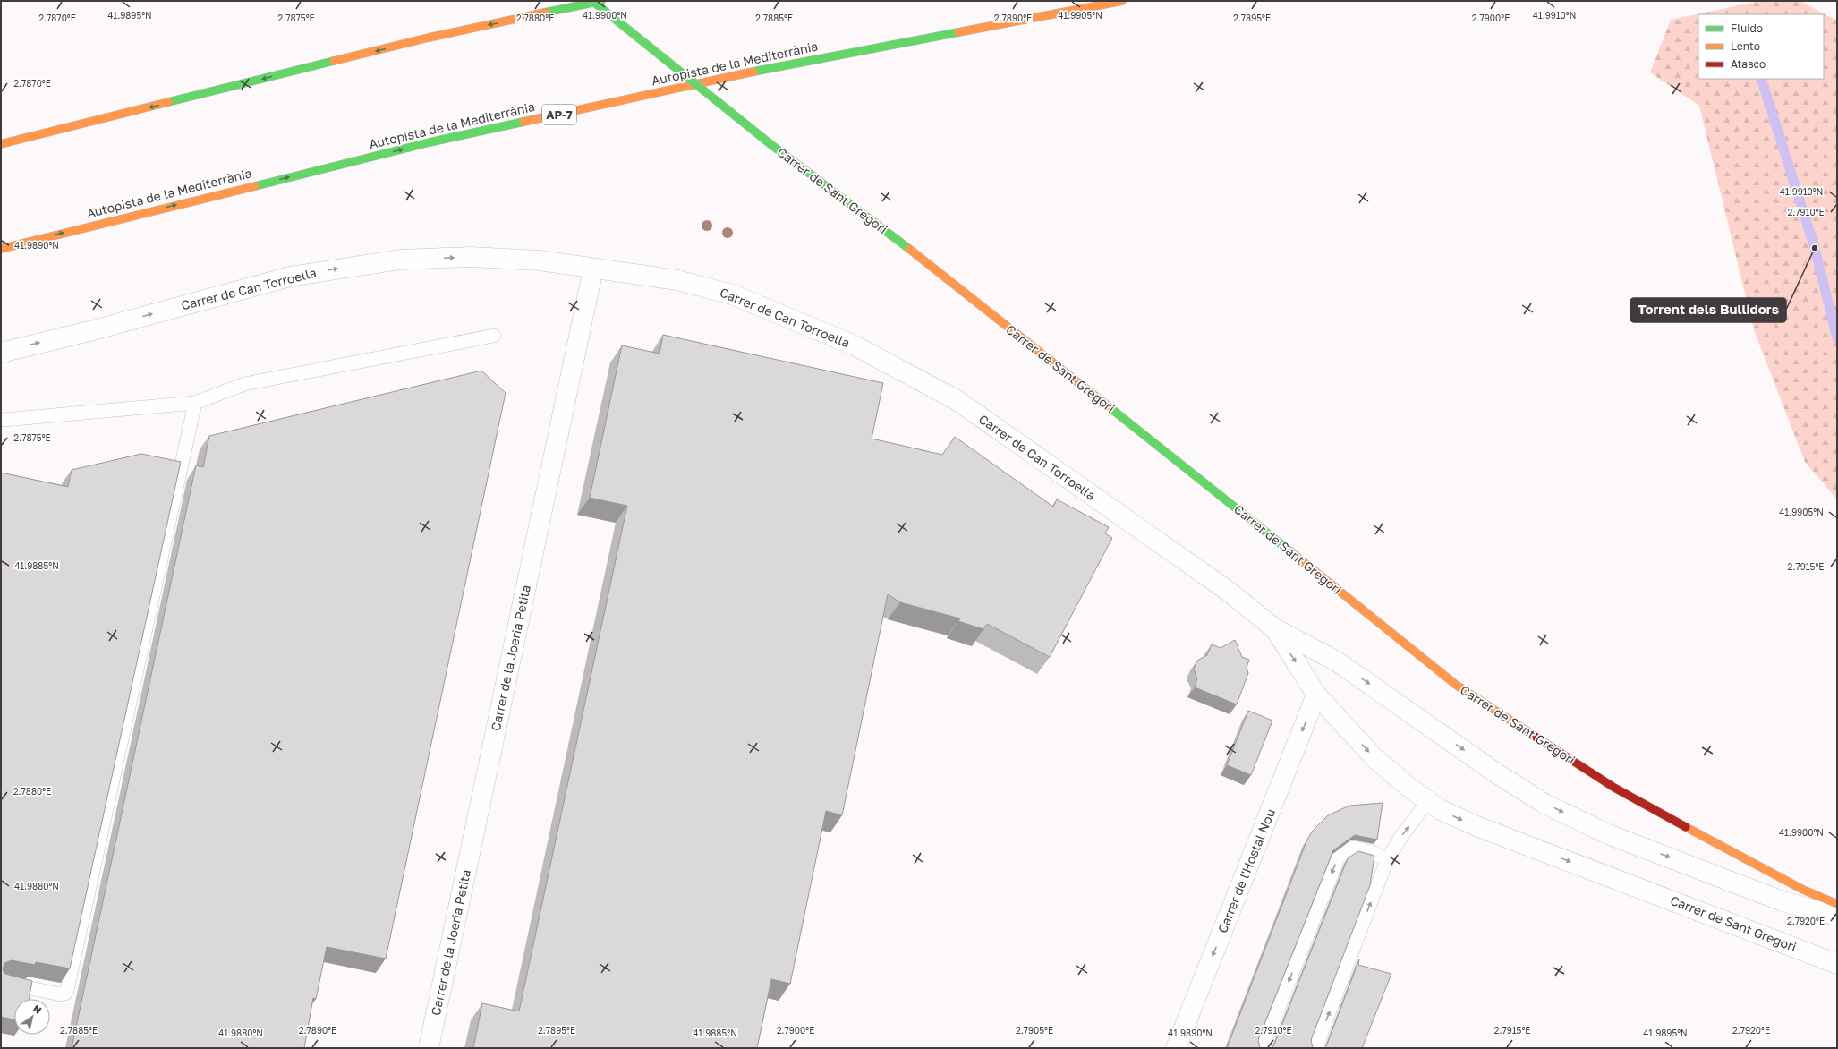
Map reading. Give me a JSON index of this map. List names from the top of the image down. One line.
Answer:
{"streets":{"main road":["Autopista de la Mediterrània","AP-7","Carrer de Sant Gregori"],"street":["Carrer de Can Torroella","Carrer de la Joeria Petita","Carrer de l'Hostal Nou"]},"crossings":[["Carrer de Sant Gregori","Carrer de Can Torroella"],["Carrer de Sant Gregori","Carrer de l'Hostal Nou"],["Carrer de Can Torroella","Carrer de la Joeria Petita"]],"one_way":["Autopista de la Mediterrània","Carrer de Can Torroella","Carrer de l'Hostal Nou"],"places":["Torrent dels Bullidors"],"legend":["Fluido","Lento","Atasco"],"north":"top right","coordinates":["41.9895°N","41.9900°N","41.9905°N","41.9910°N","2.7870°E","2.7880°E","2.7885°E","2.7890°E","2.7895°E","2.7900°E","2.7875°E","2.7910°E","41.9890°N","41.9885°N","2.7915°E","41.9880°N","2.7920°E","2.7905°E"]}
